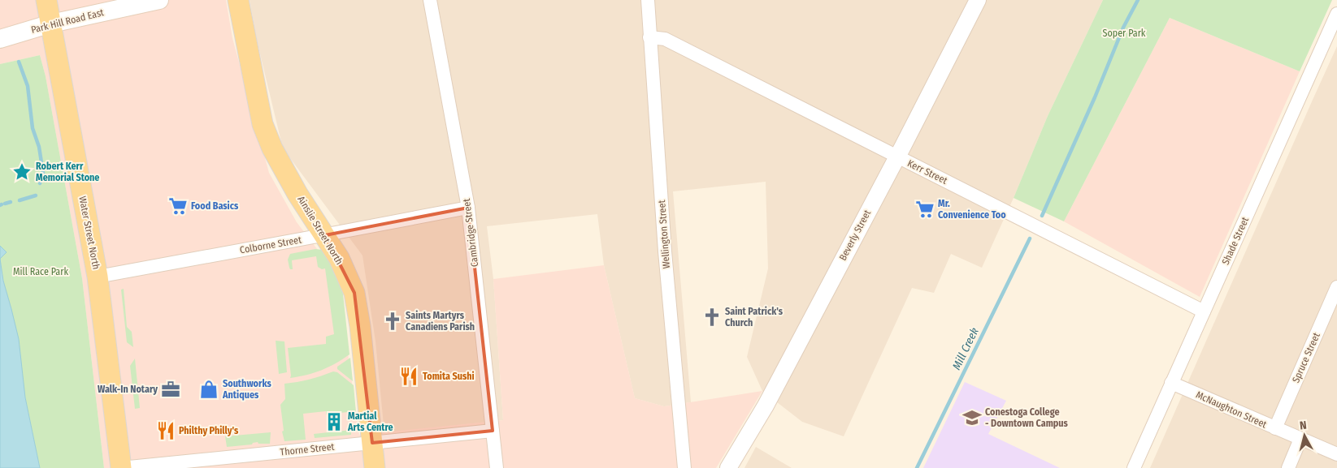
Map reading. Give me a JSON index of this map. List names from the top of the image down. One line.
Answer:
{"streets":{"main road":["Park Hill Road East","Ainslie Street North","Water Street North"],"street":["Kerr Street","Cambridge Street","Wellington Street","Beverly Street","Shade Street","Colborne Street","Spruce Street","McNaughton Street","Thorne Street"]},"crossings":[["Park Hill Road East","Water Street North"],["Kerr Street","Wellington Street"],["Kerr Street","Beverly Street"],["Kerr Street","Shade Street"],["Ainslie Street North","Colborne Street"],["Ainslie Street North","Thorne Street"],["Water Street North","Colborne Street"],["Water Street North","Thorne Street"],["Cambridge Street","Colborne Street"],["Cambridge Street","Thorne Street"],["Shade Street","McNaughton Street"],["Spruce Street","McNaughton Street"]],"water":["Mill Creek"],"parks":["Soper Park","Mill Race Park"],"places":{"place":["Robert Kerr Memorial Stone"],"supermarket":["Food Basics","Mr. Convenience Too"],"church":["Saint Patrick's Church","Saints Martyrs Canadiens Parish"],"restaurant":["Tomita Sushi","Philthy Philly's"],"office":["Walk-In Notary"],"shop":["Southworks Antiques"],"school or university":["Conestoga College - Downtown Campus"],"building":["Martial Arts Centre"]},"north":"top"}
